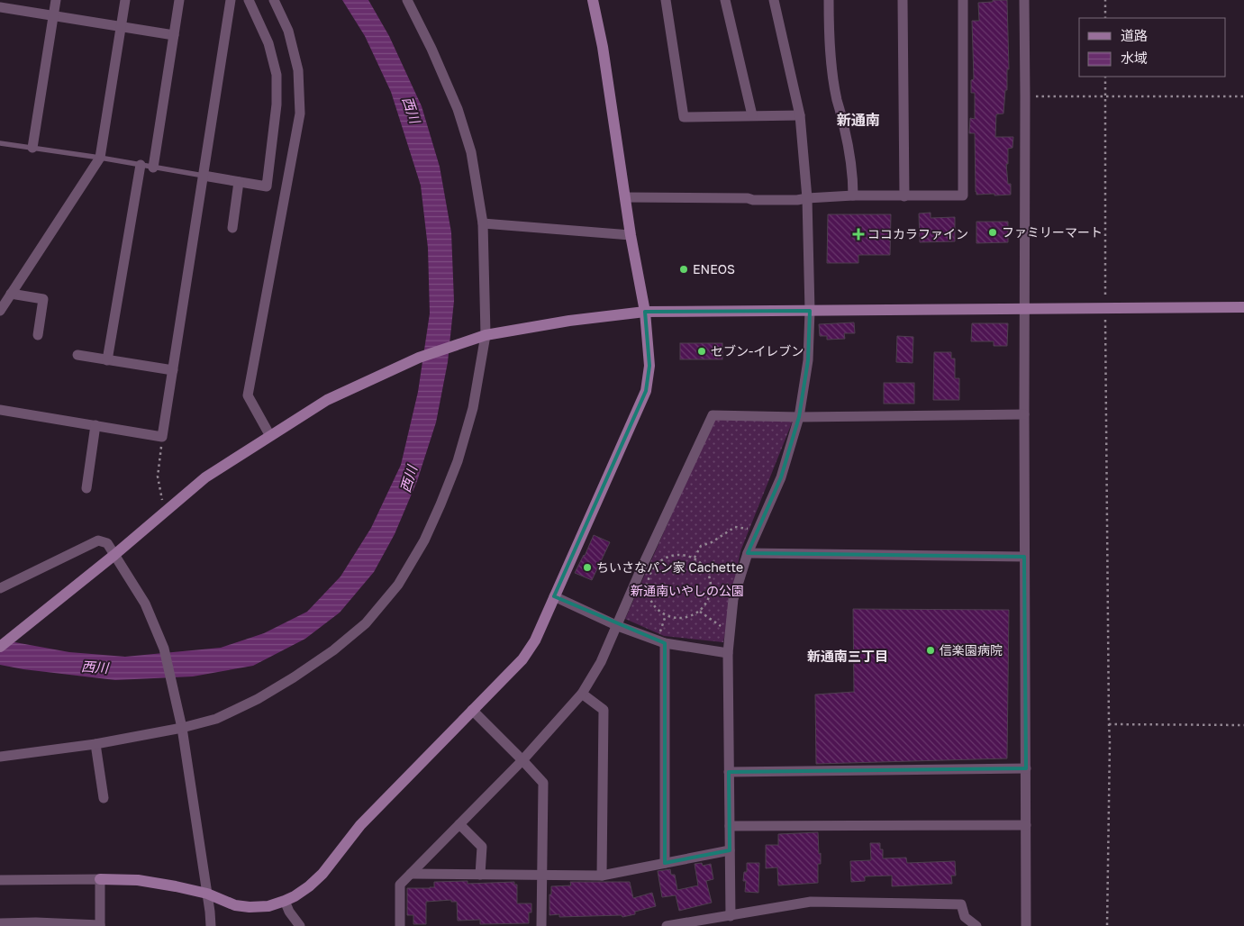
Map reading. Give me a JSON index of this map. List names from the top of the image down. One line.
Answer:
{"districts":["新通南","新通南三丁目"],"water":["西川"],"parks":["新通南いやしの公園"],"places":{"other":["ファミリーマート","ENEOS","セブン-イレブン","ちいさなパン家 Cachette","信楽園病院"],"health":["ココカラファイン"]},"legend":["道路","水域"]}
